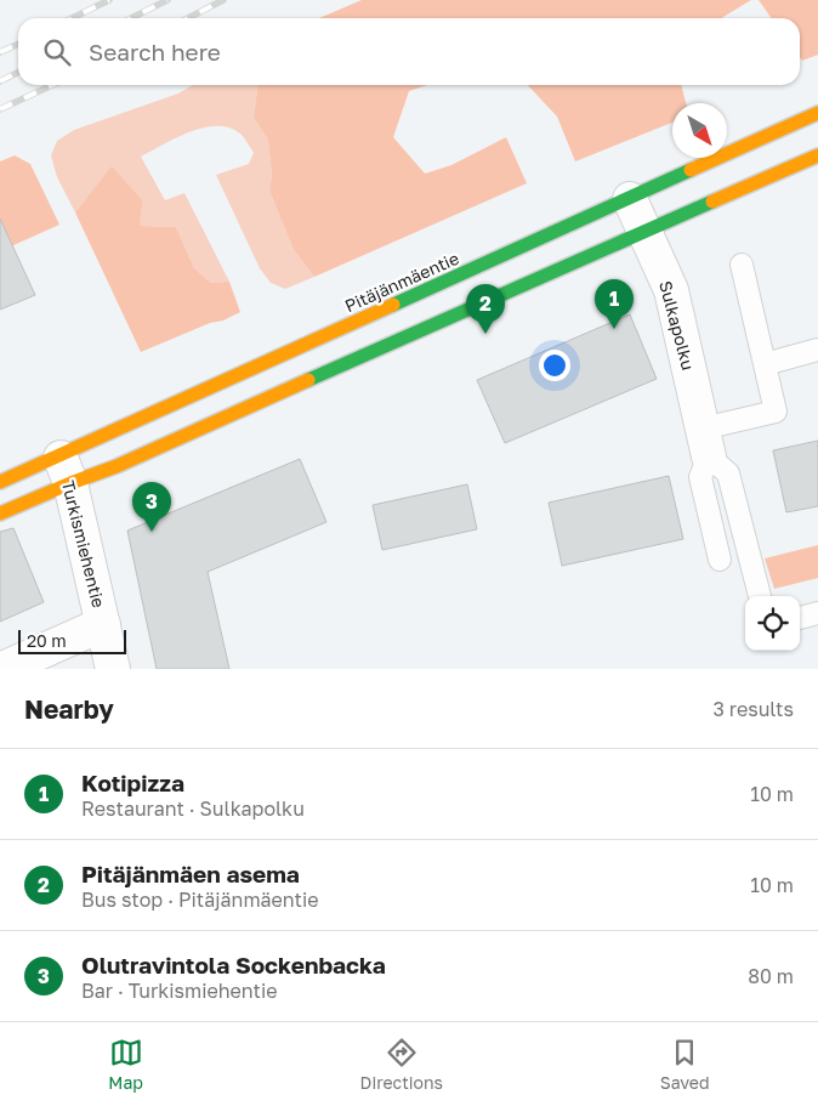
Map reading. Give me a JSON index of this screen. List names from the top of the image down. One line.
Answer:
{"streets":{"main road":["Pitäjänmäentie"],"street":["Sulkapolku","Turkismiehentie"]},"crossings":[["Pitäjänmäentie","Sulkapolku"],["Pitäjänmäentie","Turkismiehentie"]],"scale_bar":"20 m","north":"bottom right","page":{"search":"Search here","pins":["1","2","3"],"scale":"20 m","heading":["Nearby","3 results"],"list":[{"mark":"1","name":"Kotipizza","note":"Restaurant · Sulkapolku","value":"10 m"},{"mark":"2","name":"Pitäjänmäen asema","note":"Bus stop · Pitäjänmäentie","value":"10 m"},{"mark":"3","name":"Olutravintola Sockenbacka","note":"Bar · Turkismiehentie","value":"80 m"}],"nav":["Map","Directions","Saved"]}}
